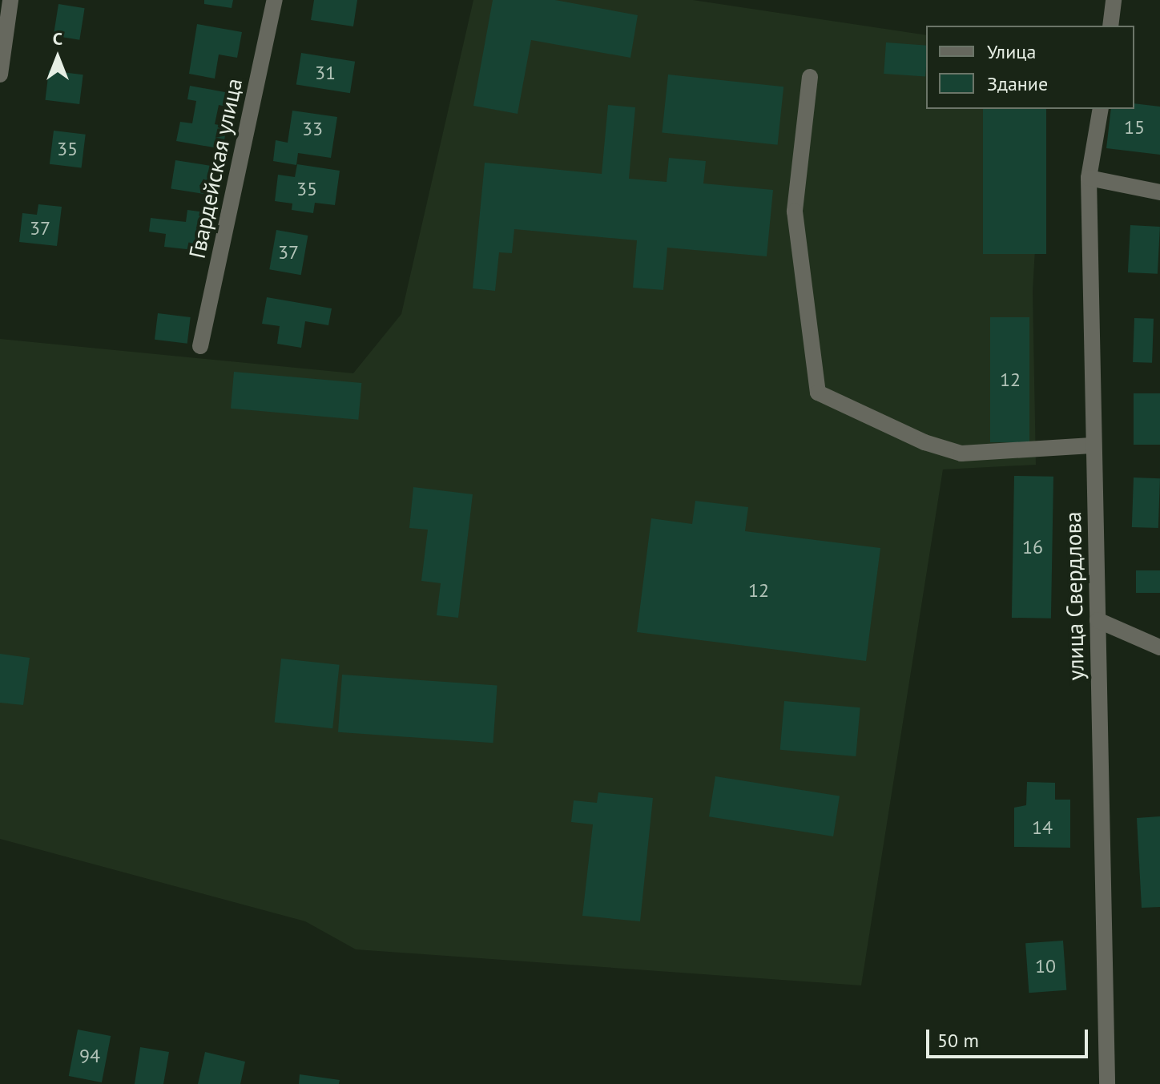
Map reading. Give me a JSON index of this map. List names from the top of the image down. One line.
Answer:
{"streets":{"street":["Гвардейская улица","улица Свердлова"]},"house_numbers":["31","15","33","35","35","37","37","12","16","12","14","10","94"],"legend":["Улица","Здание"],"scale_bar":"50 m","north":"top"}
